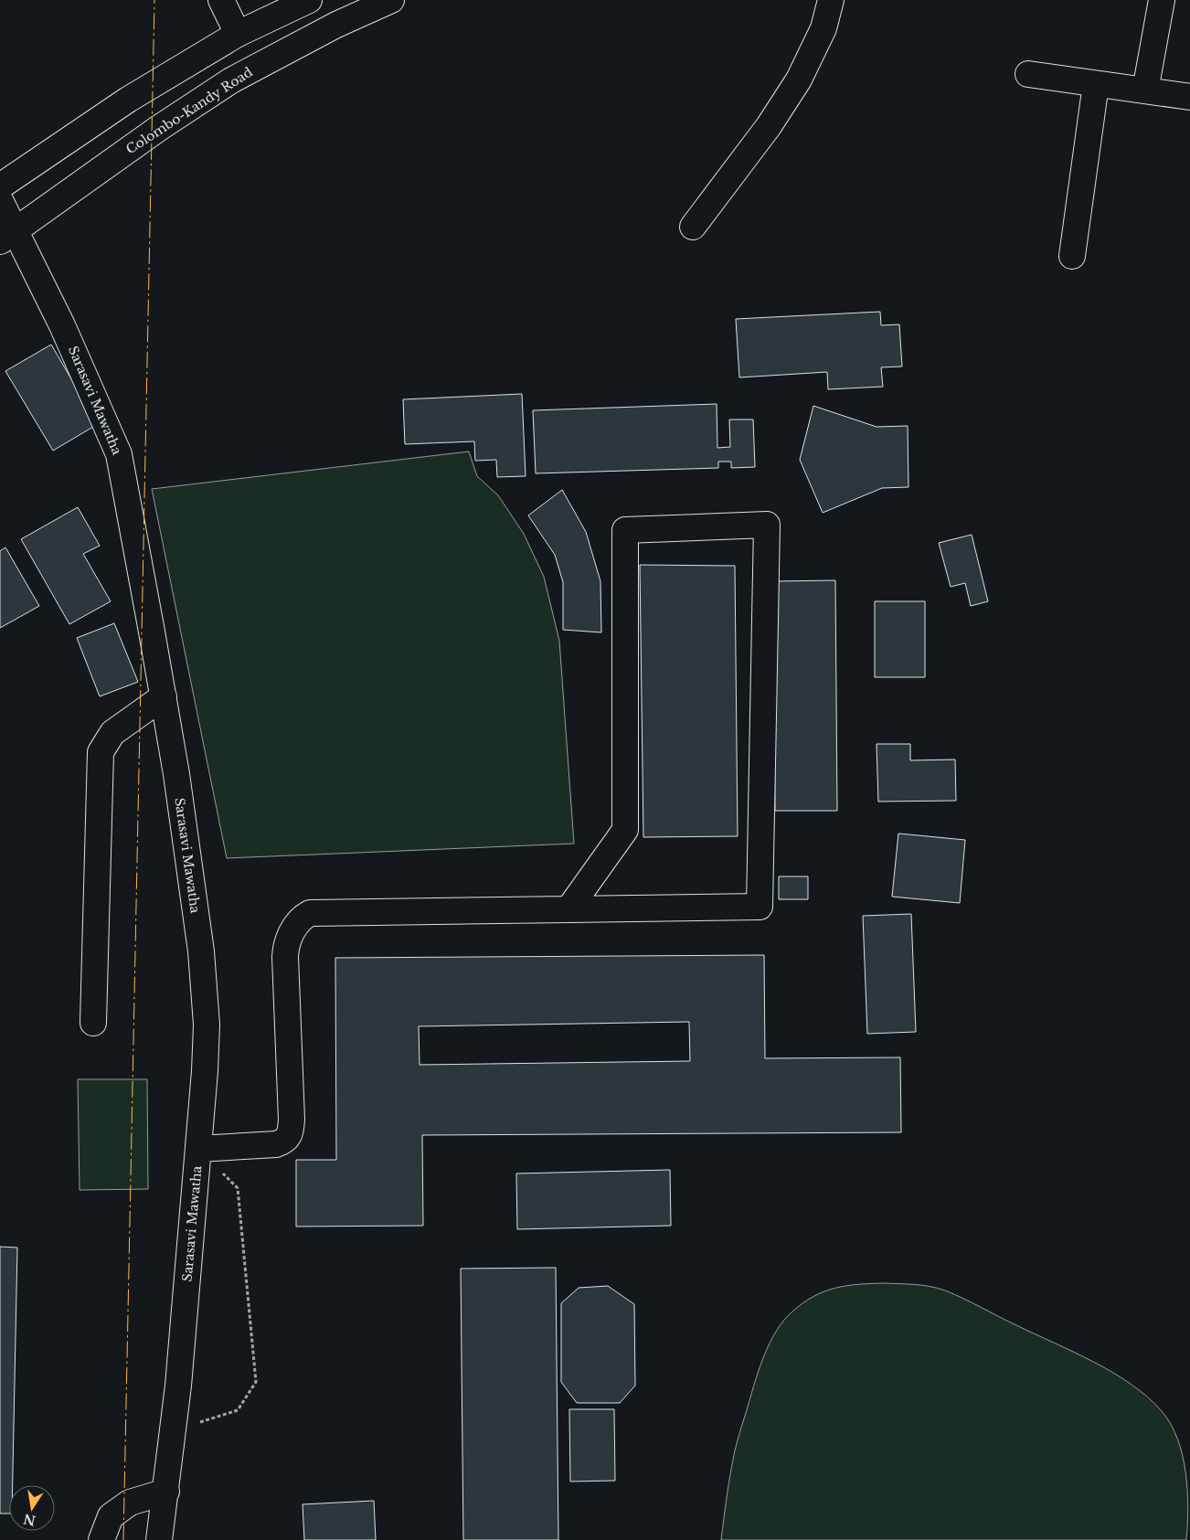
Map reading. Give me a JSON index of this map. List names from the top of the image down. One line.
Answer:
{"streets":{"main road":["Colombo-Kandy Road","Sarasavi Mawatha"]},"crossings":[["Colombo-Kandy Road","Sarasavi Mawatha"]],"north":"bottom"}
